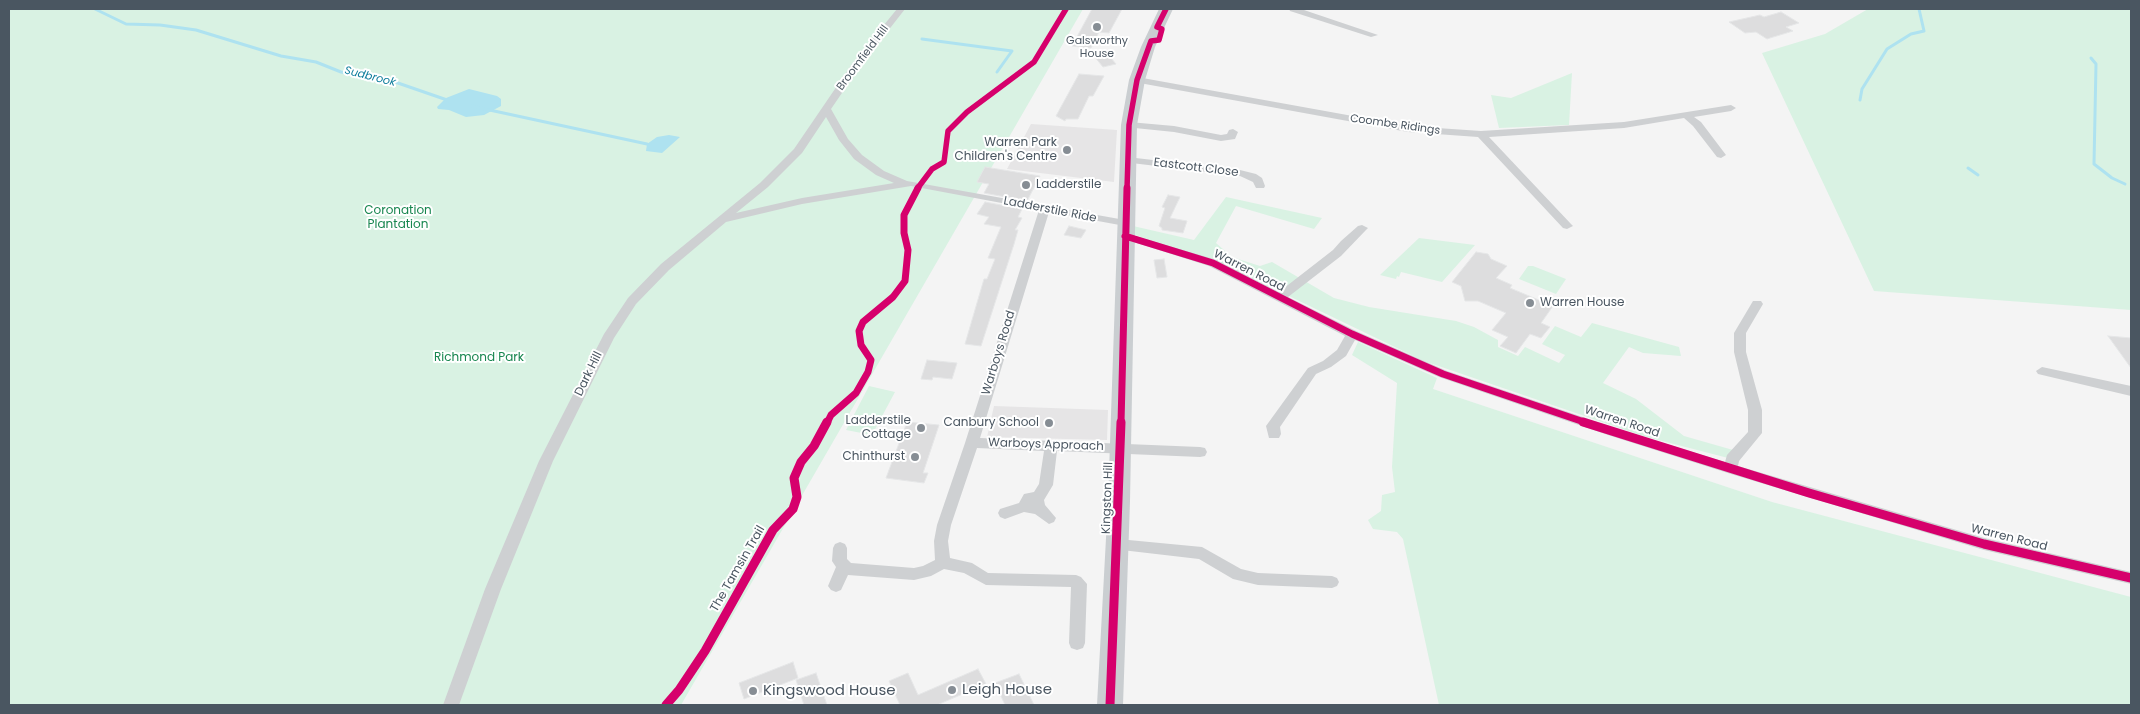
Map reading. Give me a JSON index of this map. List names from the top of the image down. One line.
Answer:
{"streets":{"main road":["Kingston Hill"],"street":["Broomfield Hill","Coombe Ridings","Eastcott Close","Ladderstile Ride","Warren Road","Warboys Road","Dark Hill","Warboys Approach"],"cycle path":["The Tamsin Trail"]},"crossings":[["Broomfield Hill","Dark Hill"],["Coombe Ridings","Kingston Hill"],["Eastcott Close","Kingston Hill"],["Ladderstile Ride","Warren Road"],["Ladderstile Ride","Warboys Road"],["Ladderstile Ride","Kingston Hill"],["Warren Road","Kingston Hill"],["Warboys Road","Warboys Approach"],["Warboys Approach","Kingston Hill"]],"water":["Sudbrook"],"parks":["Coronation Plantation","Richmond Park"],"places":["Galsworthy House","Warren Park Children's Centre","Ladderstile","Warren House","Canbury School","Ladderstile Cottage","Chinthurst","Leigh House","Kingswood House"]}
